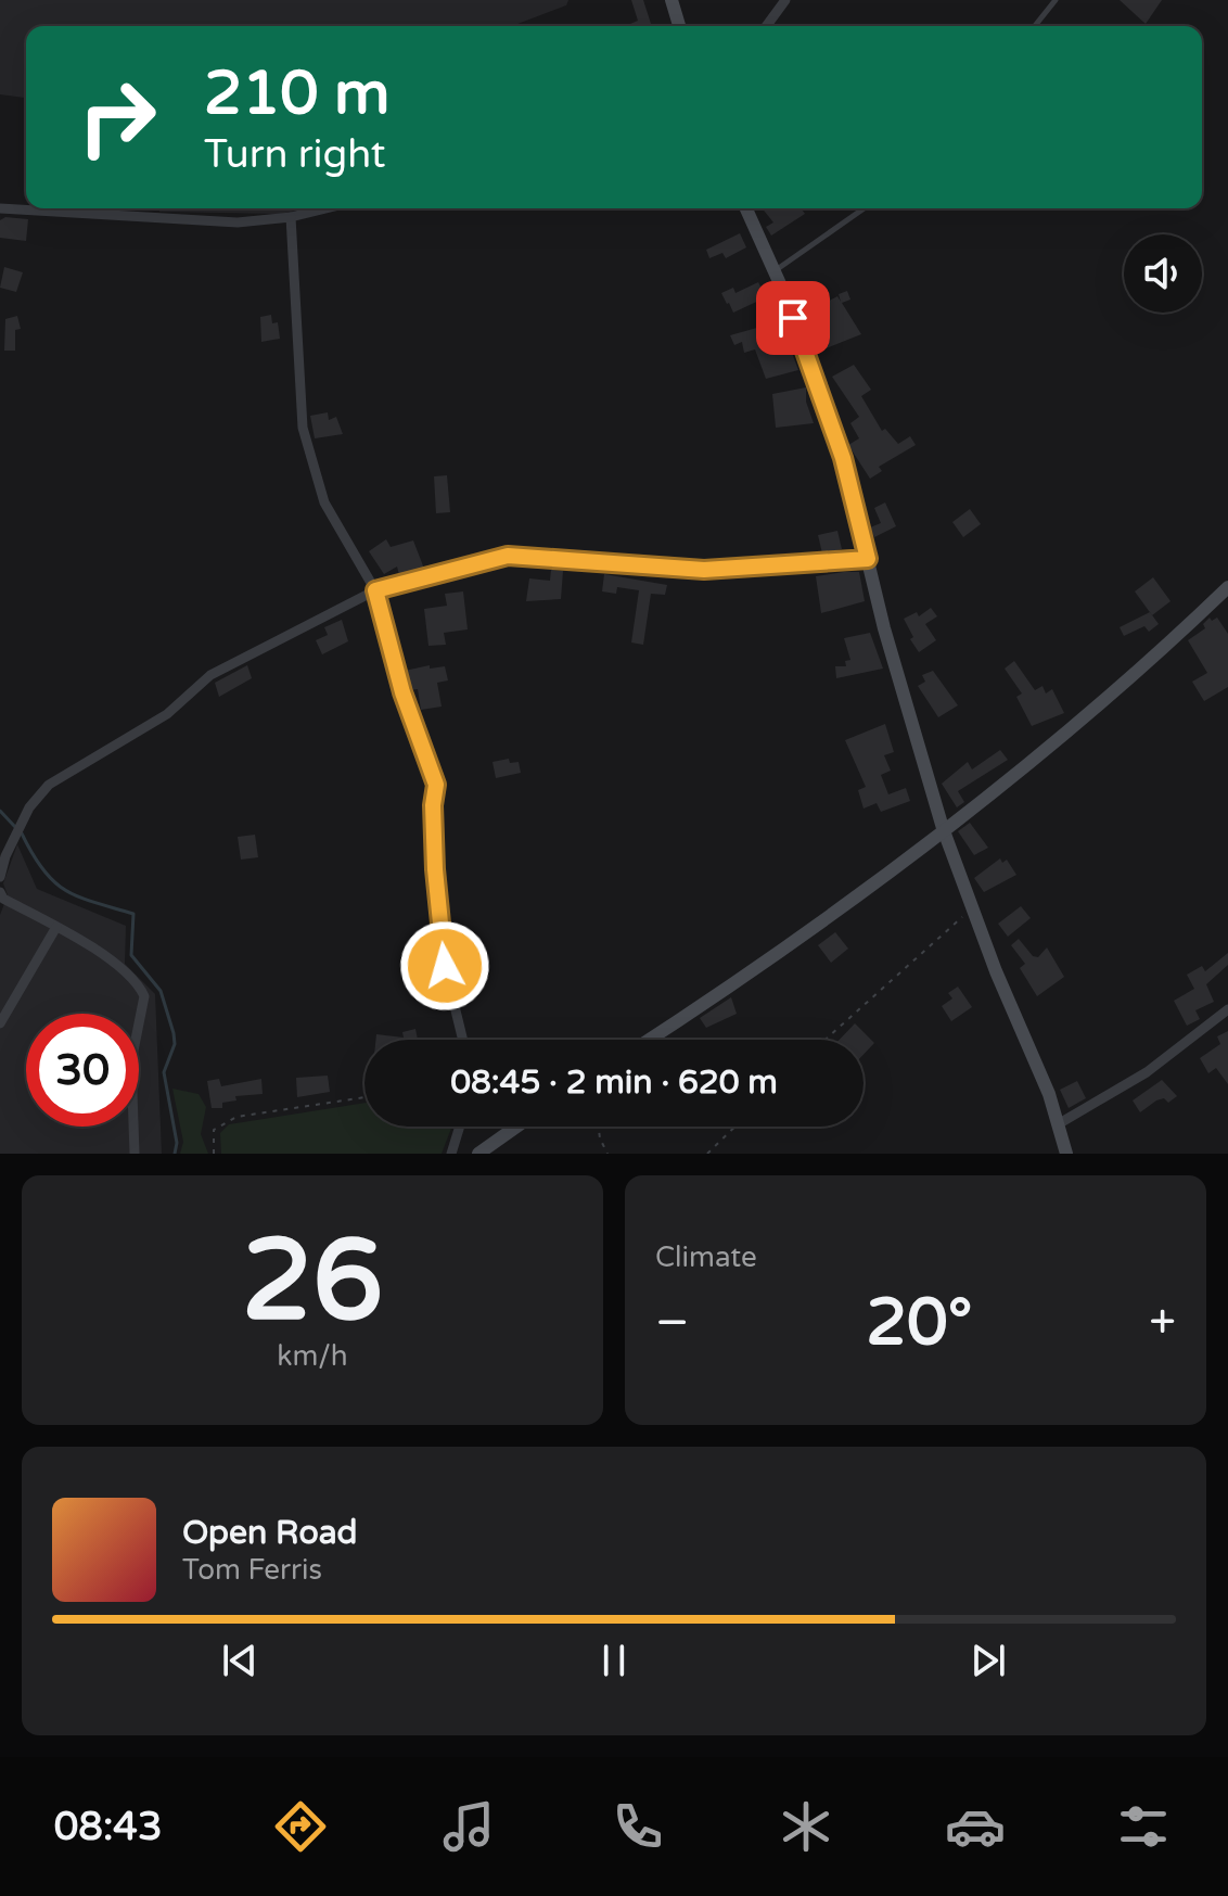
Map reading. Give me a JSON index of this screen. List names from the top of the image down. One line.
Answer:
{"page":{"turn":["210 m","Turn right"],"limit":"30","trip":"08:45 · 2 min · 620 m","tile":[["26","km/h"],"Climate"],"heat":["−","20°","+"],"song":["Open Road","Tom Ferris"],"tabs":"08:43"}}
